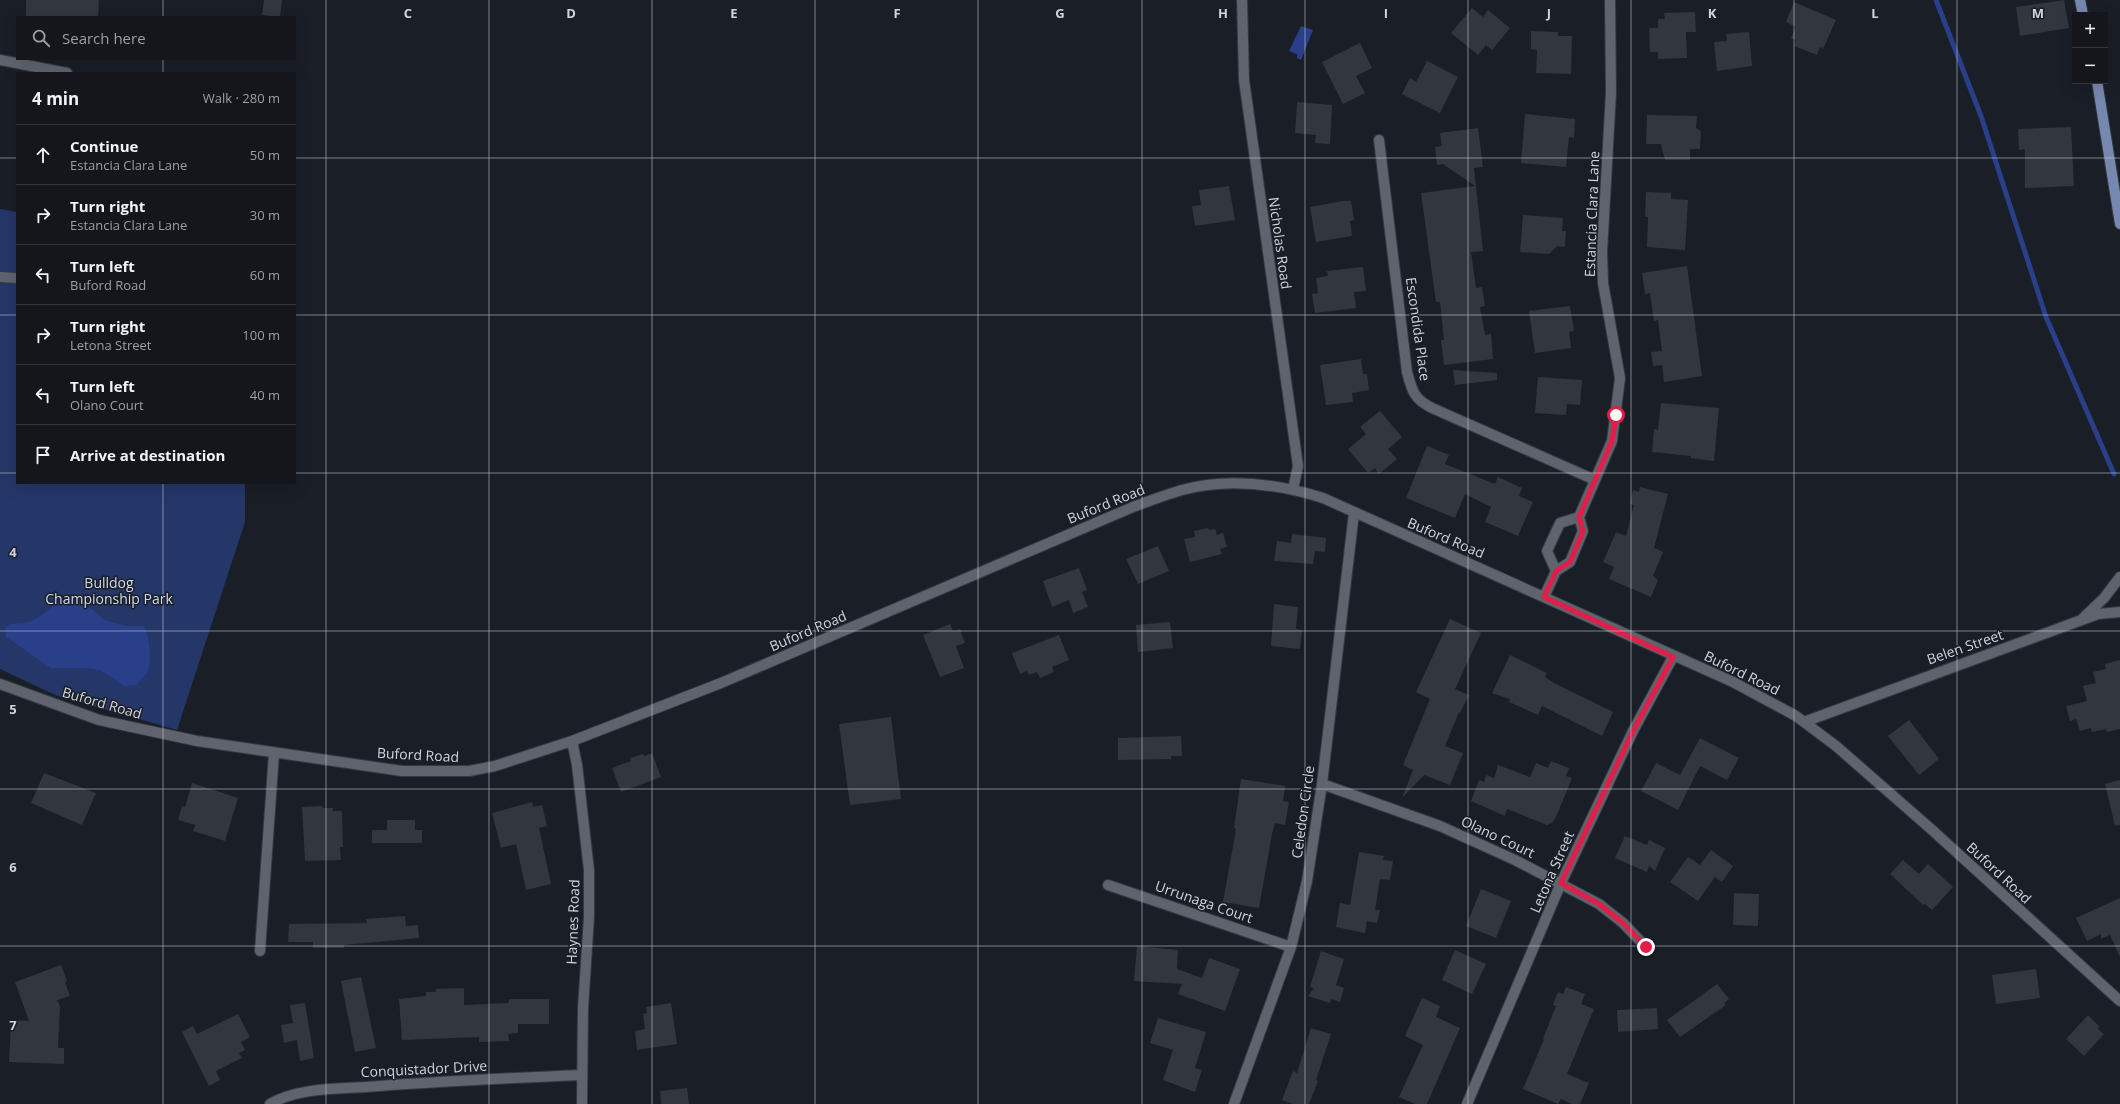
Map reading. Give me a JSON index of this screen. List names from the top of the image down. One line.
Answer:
{"streets":{"street":["Estancia Clara Lane","Nicholas Road","Escondida Place","Buford Road","Belen Street","Celedon Circle","Olano Court","Letona Street","Urrunaga Court","Haynes Road","Conquistador Drive"]},"crossings":[["Estancia Clara Lane","Escondida Place"],["Estancia Clara Lane","Buford Road"],["Nicholas Road","Buford Road"],["Buford Road","Belen Street"],["Buford Road","Celedon Circle"],["Buford Road","Letona Street"],["Buford Road","Haynes Road"],["Celedon Circle","Olano Court"],["Celedon Circle","Urrunaga Court"],["Olano Court","Letona Street"],["Haynes Road","Conquistador Drive"]],"parks":["Bulldog Championship Park"],"page":{"map_buttons":["+","−"],"search":"Search here","heading":["4 min","Walk · 280 m"],"list":[["Continue","Estancia Clara Lane","50 m"],["Turn right","Estancia Clara Lane","30 m"],["Turn left","Buford Road","60 m"],["Turn right","Letona Street","100 m"],["Turn left","Olano Court","40 m"],"Arrive at destination"]},"grid":{"columns":["C","D","E","F","G","H","I","J","K","L","M"],"rows":["4","5","6","7"]}}
